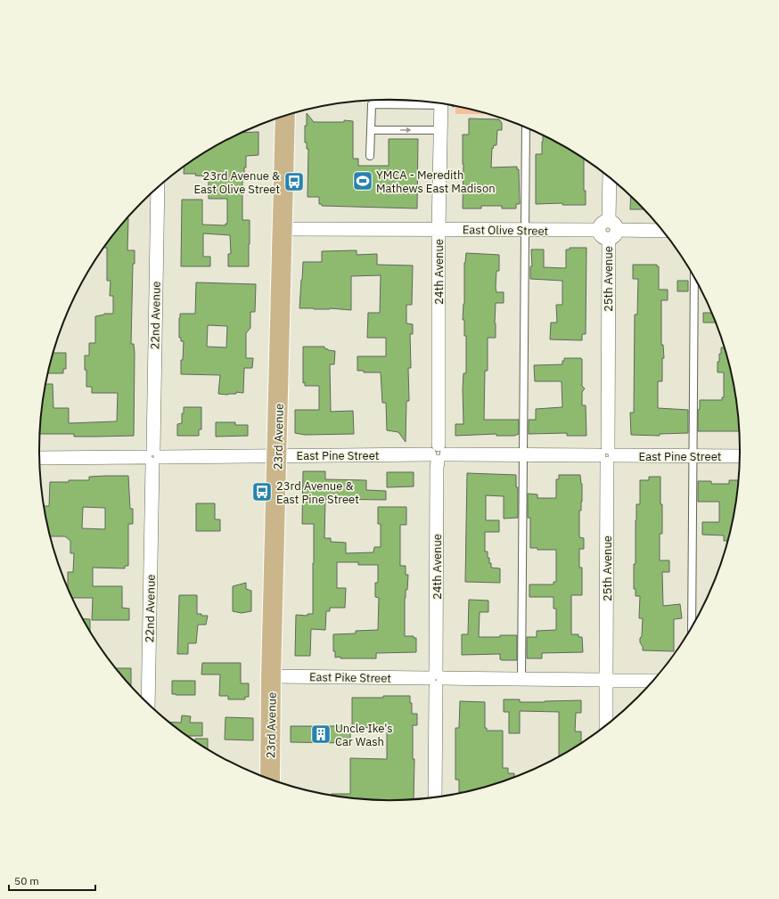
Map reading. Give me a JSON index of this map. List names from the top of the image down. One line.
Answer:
{"streets":{"main road":["23rd Avenue"],"street":["East Olive Street","24th Avenue","25th Avenue","22nd Avenue","East Pine Street","East Pike Street"]},"crossings":[["East Olive Street","24th Avenue"],["East Olive Street","25th Avenue"],["East Olive Street","23rd Avenue"],["24th Avenue","East Pine Street"],["24th Avenue","East Pike Street"],["25th Avenue","East Pine Street"],["25th Avenue","East Pike Street"],["22nd Avenue","East Pine Street"],["23rd Avenue","East Pine Street"],["23rd Avenue","East Pike Street"]],"places":{"sports":["YMCA - Meredith Mathews East Madison"],"bus stop":["23rd Avenue & East Olive Street","23rd Avenue & East Pine Street"],"building":["Uncle Ike's Car Wash"]},"scale_bar":"50 m"}
